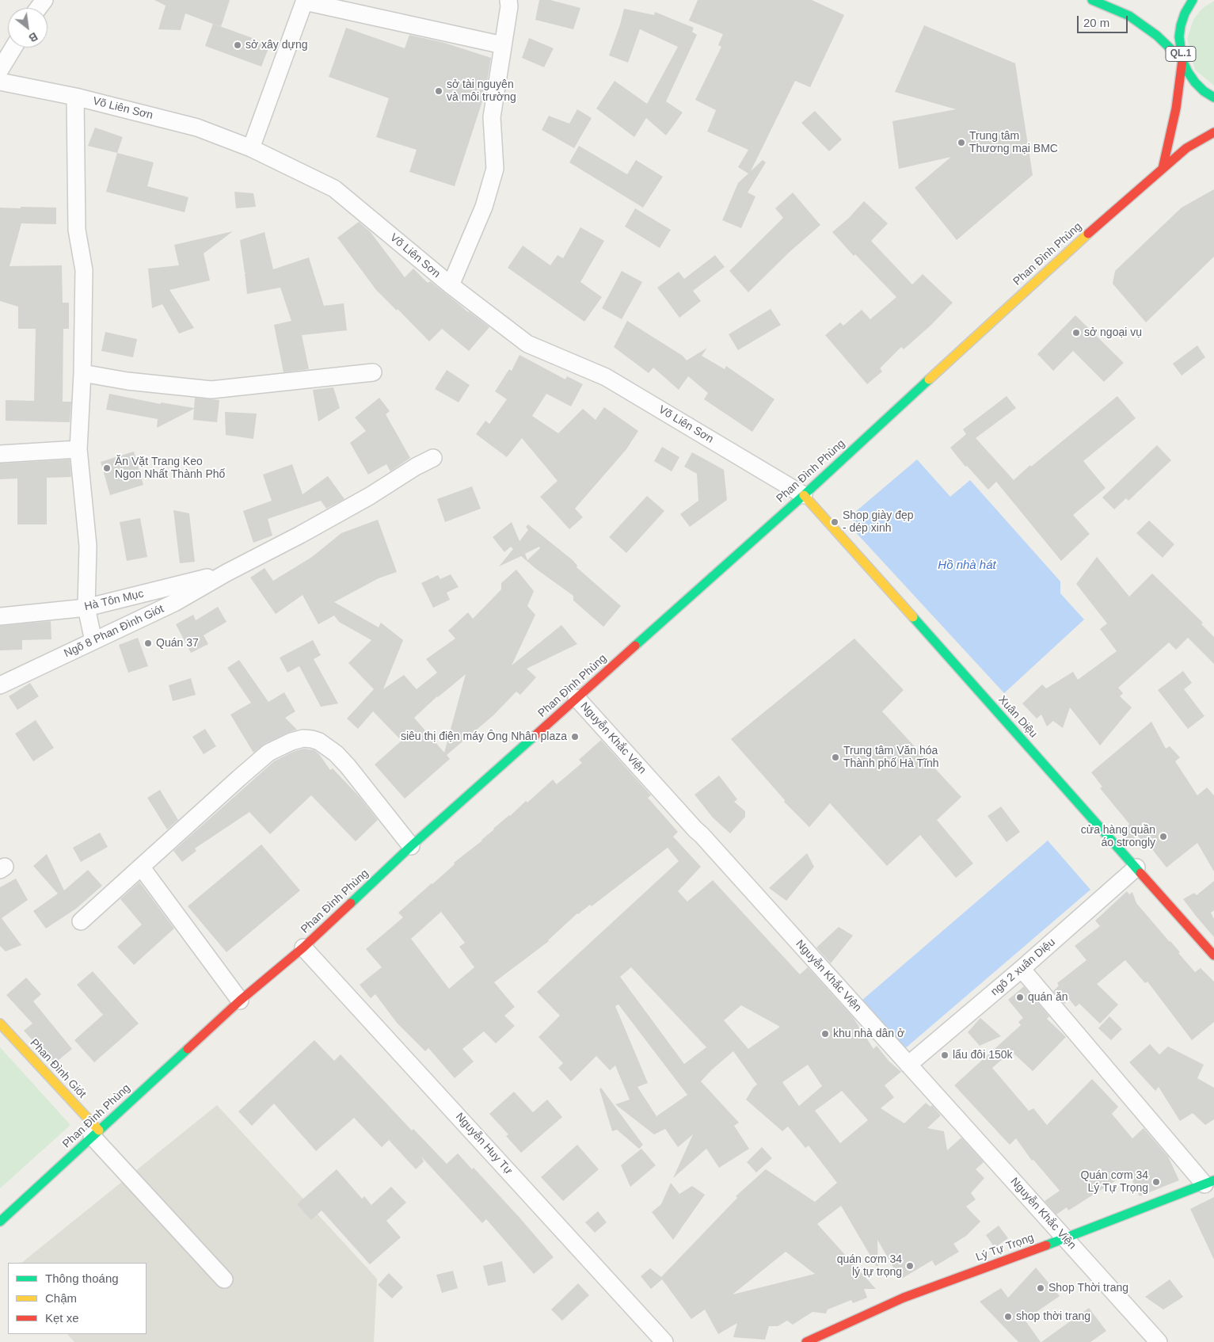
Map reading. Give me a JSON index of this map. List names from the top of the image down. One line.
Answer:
{"streets":{"main road":["QL.1","Phan Đình Phùng","Xuân Diệu","Phan Đình Giót","Lý Tự Trọng"],"street":["Võ Liên Sơn","Hà Tôn Mục","Ngõ 8 Phan Đình Giót","Nguyễn Khắc Viện","ngõ 2 xuân Diệu","Nguyễn Huy Tự"]},"crossings":[["Võ Liên Sơn","Phan Đình Phùng"],["Võ Liên Sơn","Xuân Diệu"],["Phan Đình Phùng","Xuân Diệu"],["Phan Đình Phùng","Nguyễn Khắc Viện"],["Phan Đình Phùng","Phan Đình Giót"],["Phan Đình Phùng","Nguyễn Huy Tự"],["Hà Tôn Mục","Ngõ 8 Phan Đình Giót"],["Xuân Diệu","ngõ 2 xuân Diệu"],["Nguyễn Khắc Viện","ngõ 2 xuân Diệu"],["Nguyễn Khắc Viện","Lý Tự Trọng"]],"water":["Hồ nhà hát"],"places":["sở xây dựng","sở tài nguyên và môi trường","Trung tâm Thương mại BMC","sở ngoại vụ","Ăn Vặt Trang Keo Ngon Nhất Thành Phố","Shop giày đẹp - dép xinh","Quán 37","siêu thị điện máy Ông Nhân plaza","Trung tâm Văn hóa Thành phố Hà Tĩnh","cửa hàng quần áo strongly","quán ăn","khu nhà dân ở","lẩu đôi 150k","Quán cơm 34 Lý Tự Trọng","quán cơm 34 lý tự trọng","Shop Thời trang","shop thời trang"],"legend":["Thông thoáng","Chậm","Kẹt xe"],"scale_bar":"20 m","north":"bottom right"}
